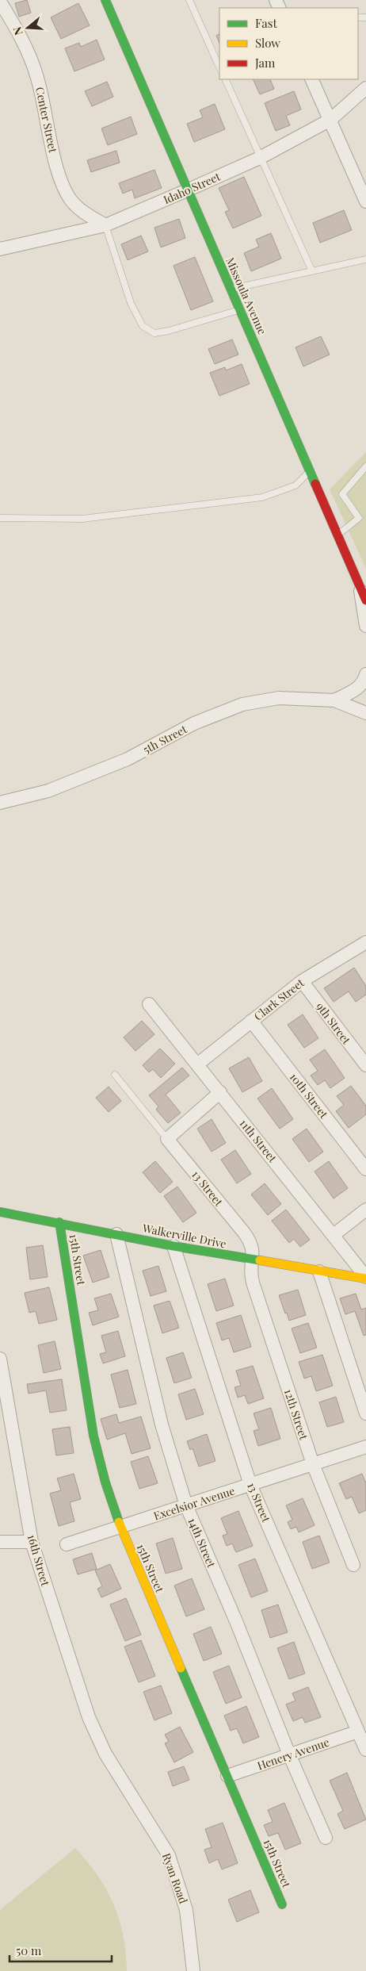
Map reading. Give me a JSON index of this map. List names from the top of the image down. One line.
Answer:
{"streets":{"street":["Center Street","Idaho Street","Missoula Avenue","5th Street","Clark Street","9th Street","10th Street","11th Street","13 Street","Walkerville Drive","15th Street","12th Street","Excelsior Avenue","14th Street","16th Street","Henery Avenue","Ryan Road"]},"crossings":[["Center Street","Idaho Street"],["Idaho Street","Missoula Avenue"],["Clark Street","9th Street"],["Clark Street","10th Street"],["Clark Street","11th Street"],["11th Street","Walkerville Drive"],["13 Street","Walkerville Drive"],["13 Street","12th Street"],["13 Street","Excelsior Avenue"],["13 Street","Henery Avenue"],["Walkerville Drive","15th Street"],["Walkerville Drive","12th Street"],["Walkerville Drive","14th Street"],["15th Street","Excelsior Avenue"],["15th Street","Henery Avenue"],["12th Street","Excelsior Avenue"],["Excelsior Avenue","14th Street"],["14th Street","Henery Avenue"],["16th Street","Ryan Road"]],"legend":["Fast","Slow","Jam"],"scale_bar":"50 m","north":"left"}
